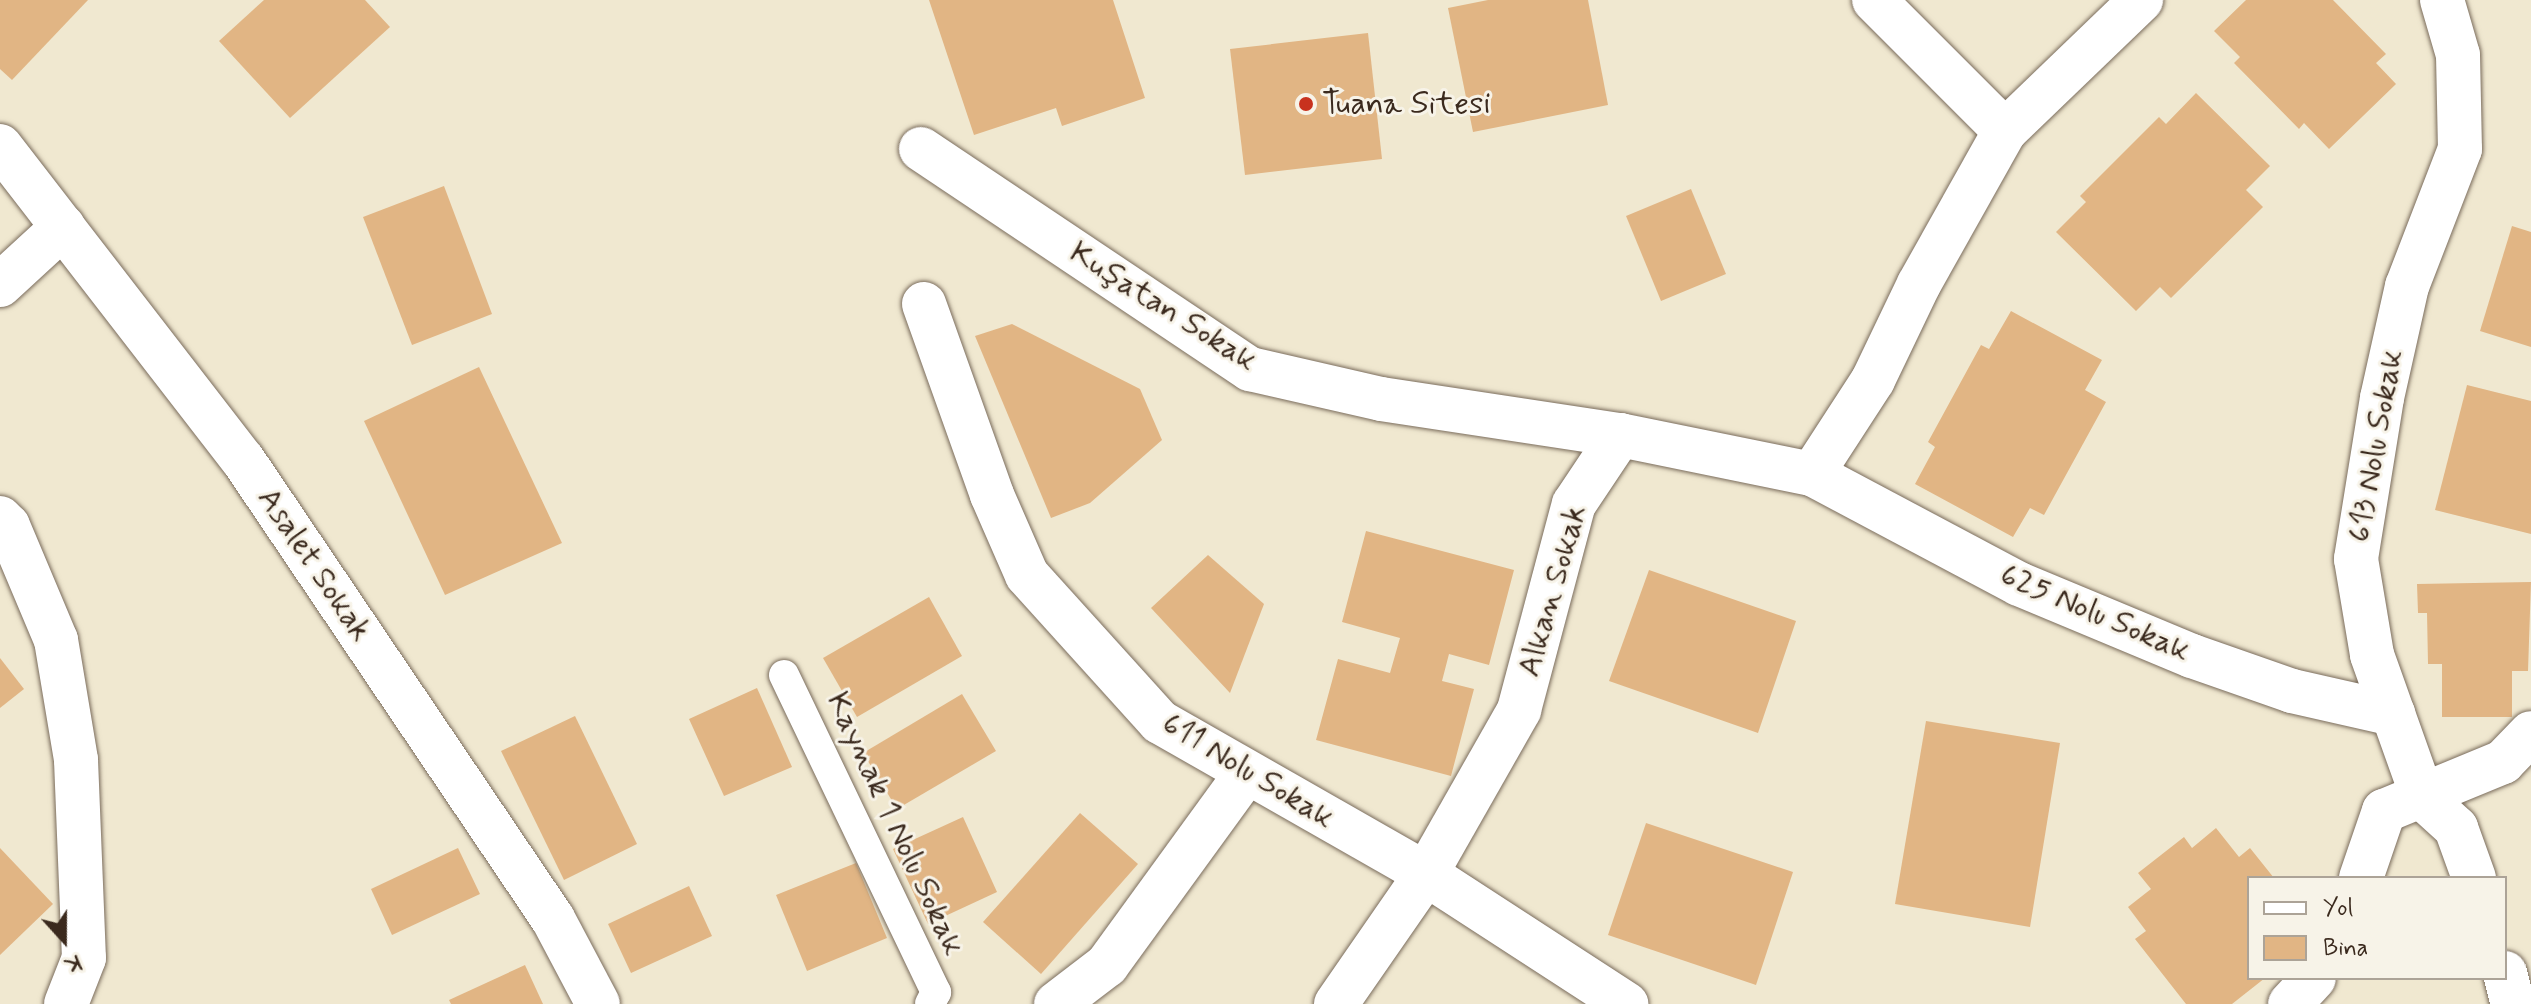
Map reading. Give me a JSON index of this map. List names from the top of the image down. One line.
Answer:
{"streets":{"street":["Kuşatan Sokak","613 Nolu Sokak","Asalet Sokak","Alkan Sokak","625 Nolu Sokak","611 Nolu Sokak"],"lane":["Kaynak 1 Nolu Sokak"]},"crossings":[["Kuşatan Sokak","Alkan Sokak"],["613 Nolu Sokak","625 Nolu Sokak"],["Alkan Sokak","611 Nolu Sokak"]],"places":["Tuana Sitesi"],"legend":["Yol","Bina"],"north":"bottom"}
